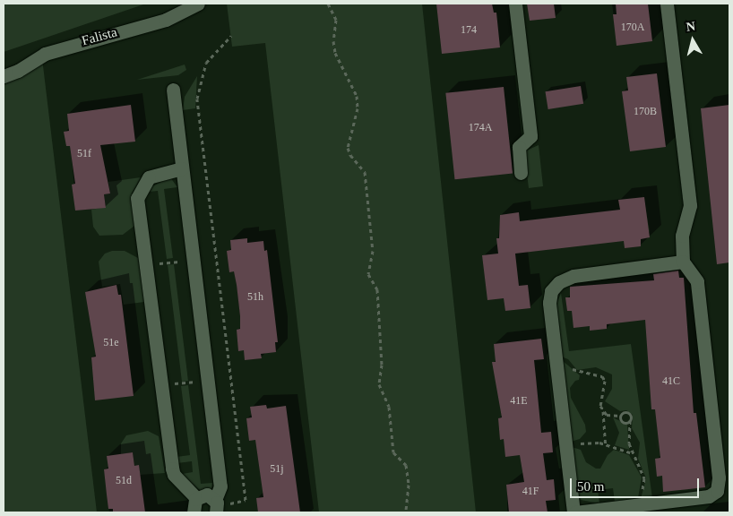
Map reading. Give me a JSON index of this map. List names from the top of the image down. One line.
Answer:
{"streets":{"lane":["Falista"]},"house_numbers":["170A","174","170B","174A","51f","51h","51e","41C","41E","51j","51d","41F"],"scale_bar":"50 m","north":"top"}
